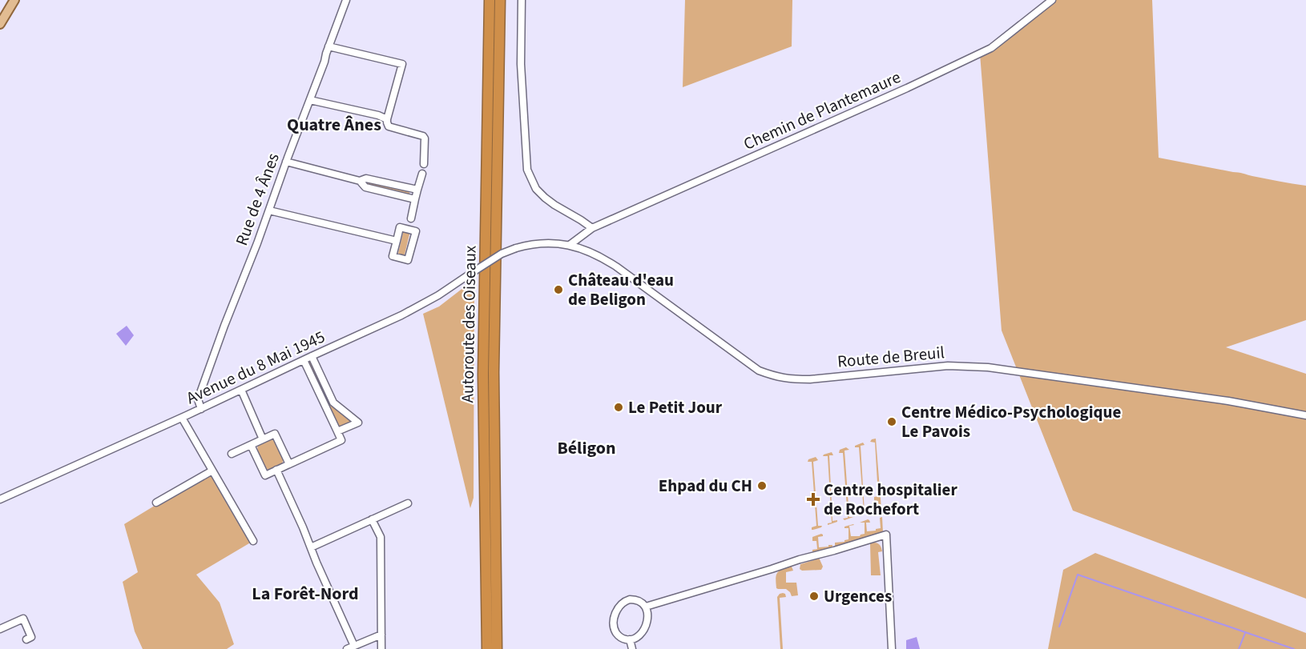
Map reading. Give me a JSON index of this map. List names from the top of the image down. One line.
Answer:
{"streets":{"highway":["Autoroute des Oiseaux"],"street":["Chemin de Plantemaure","Rue de 4 Ânes","Route de Breuil","Avenue du 8 Mai 1945"]},"crossings":[["Rue de 4 Ânes","Avenue du 8 Mai 1945"],["Route de Breuil","Avenue du 8 Mai 1945"]],"districts":["Quatre Ânes","Béligon","La Forêt-Nord"],"places":{"other":["Château d'eau de Beligon","Le Petit Jour","Centre Médico-Psychologique Le Pavois","Ehpad du CH","Urgences"],"health":["Centre hospitalier de Rochefort"]}}
